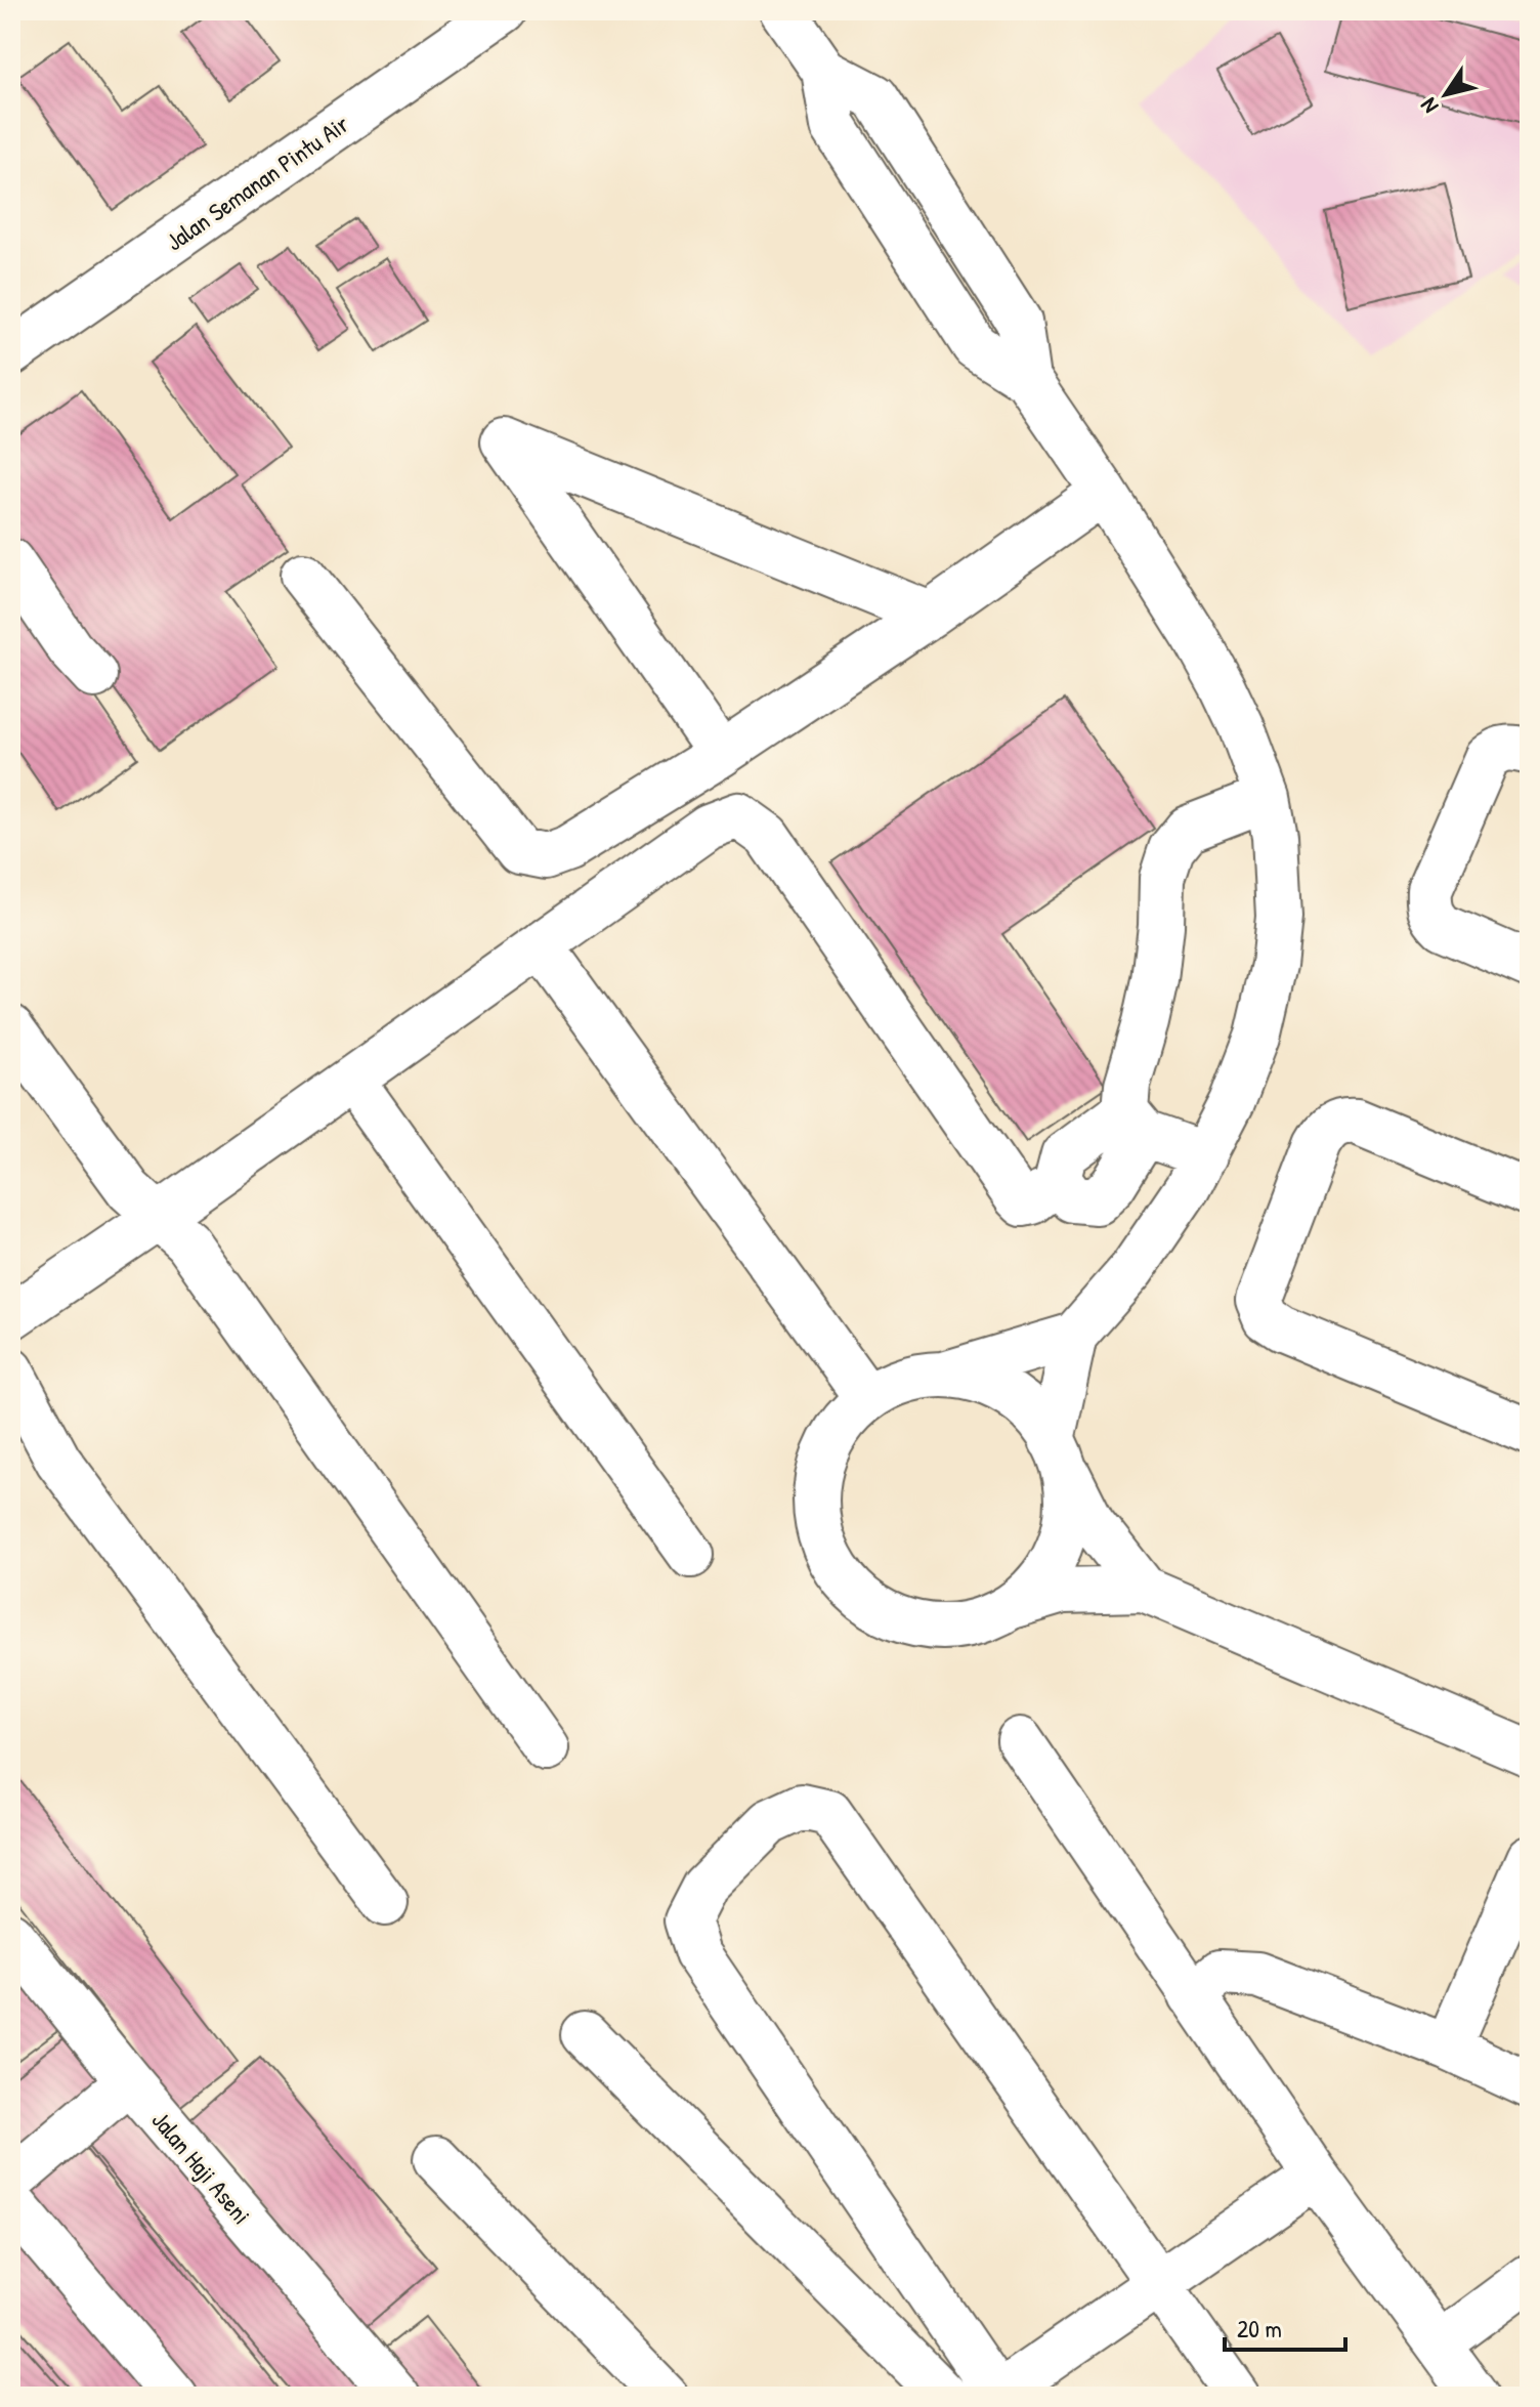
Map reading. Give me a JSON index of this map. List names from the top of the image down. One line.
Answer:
{"streets":{"street":["Jalan Semanan Pintu Air","Jalan Haji Aseni"]},"scale_bar":"20 m","north":"bottom left"}
